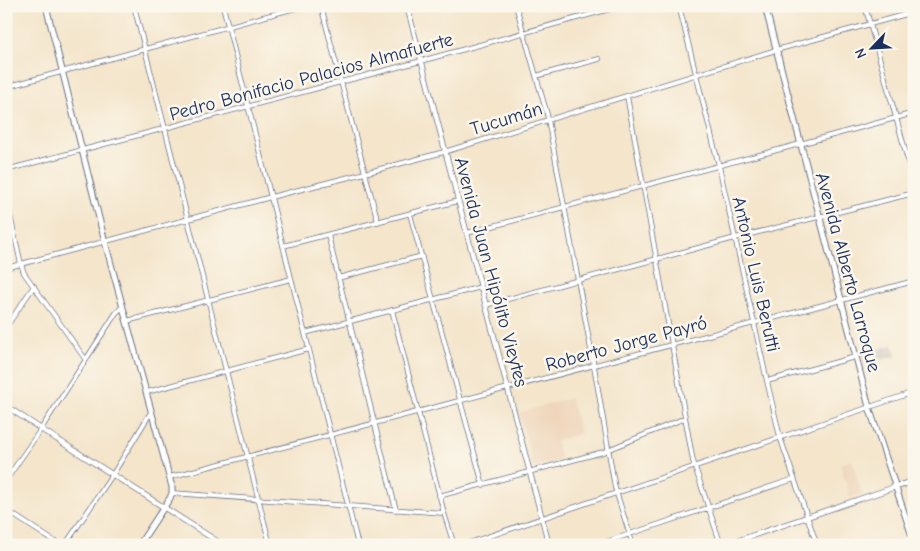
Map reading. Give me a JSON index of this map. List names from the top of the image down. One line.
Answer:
{"streets":{"main road":["Avenida Alberto Larroque"],"street":["Pedro Bonifacio Palacios Almafuerte","Tucumán","Avenida Juan Hipólito Vieytes","Antonio Luis Berutti","Roberto Jorge Payró"]},"crossings":[["Pedro Bonifacio Palacios Almafuerte","Avenida Juan Hipólito Vieytes"],["Tucumán","Avenida Juan Hipólito Vieytes"],["Tucumán","Avenida Alberto Larroque"],["Tucumán","Antonio Luis Berutti"],["Avenida Juan Hipólito Vieytes","Roberto Jorge Payró"],["Avenida Alberto Larroque","Roberto Jorge Payró"],["Antonio Luis Berutti","Roberto Jorge Payró"]],"north":"bottom left"}
